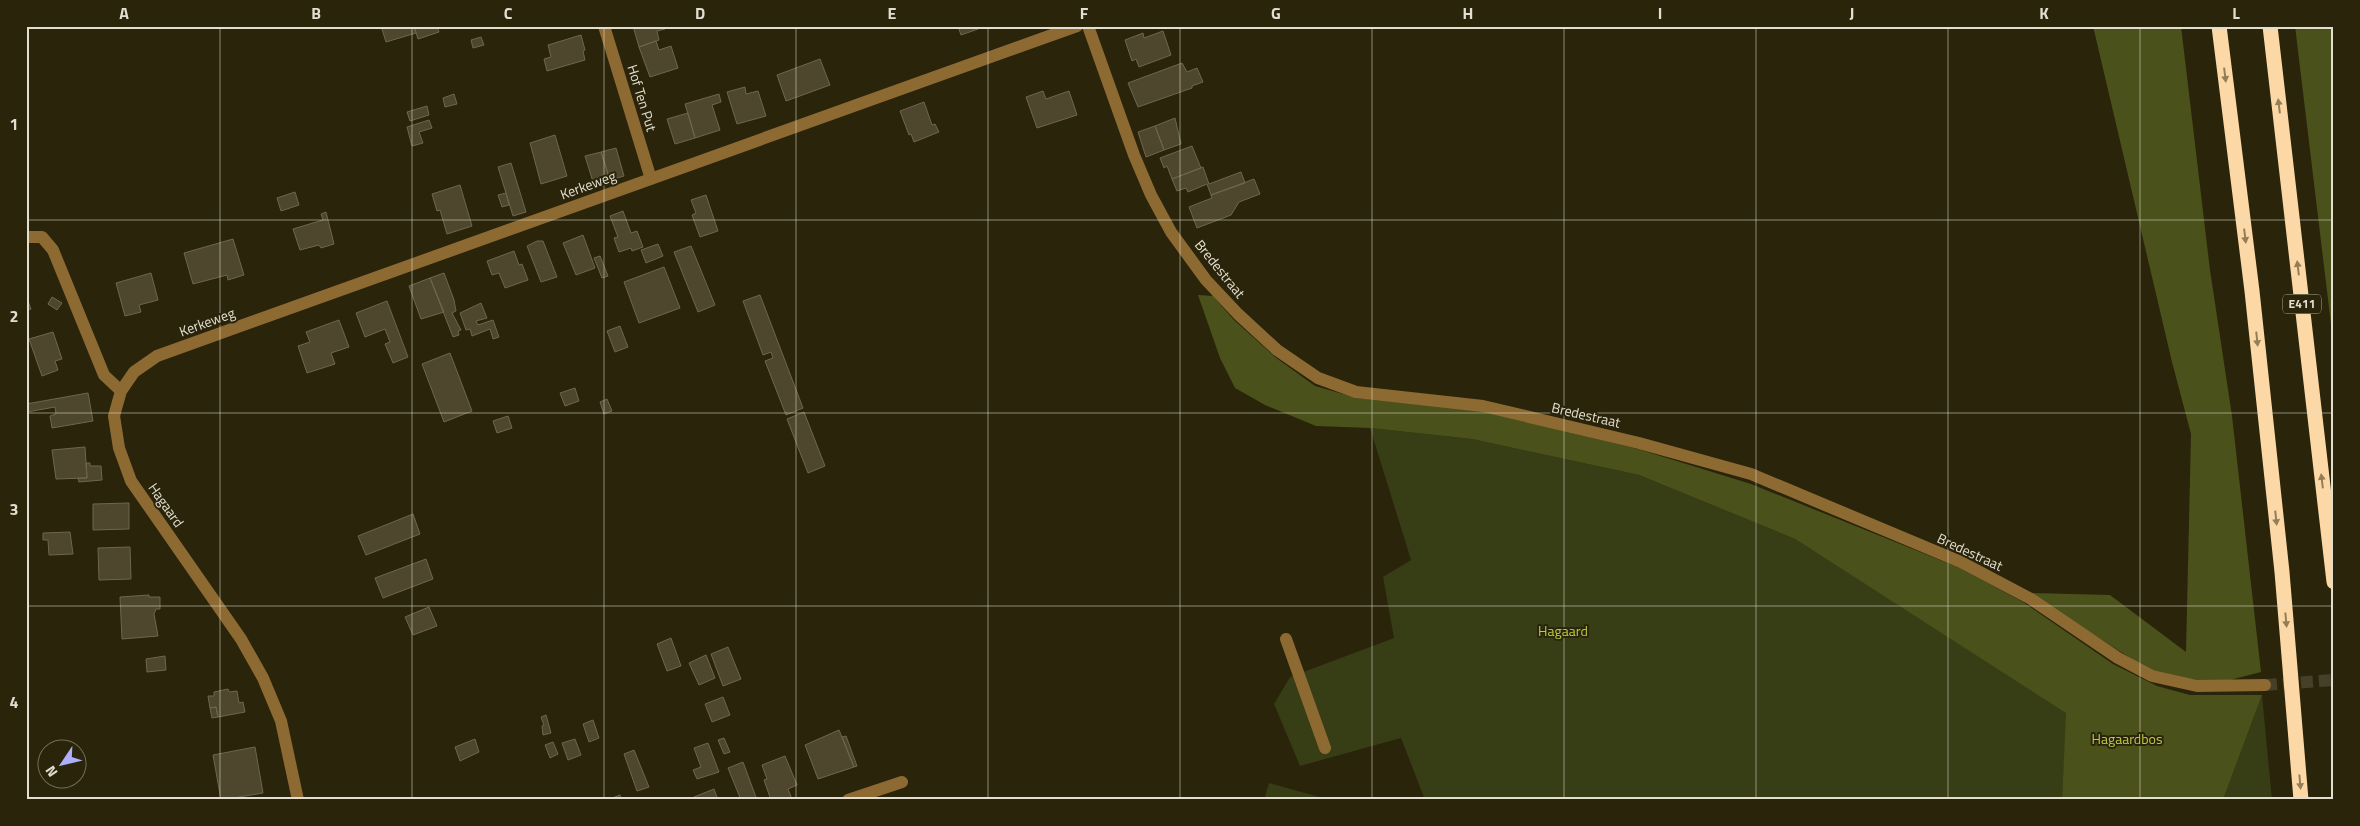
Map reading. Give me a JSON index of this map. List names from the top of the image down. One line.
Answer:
{"streets":{"highway":["E411"],"street":["Hof Ten Put","Kerkeweg","Bredestraat","Hagaard"]},"crossings":[["Hof Ten Put","Kerkeweg"],["Kerkeweg","Hagaard"]],"parks":["Hagaard","Hagaardbos"],"north":"bottom left","grid":{"columns":["A","B","C","D","E","F","G","H","I","J","K","L"],"rows":["1","2","3","4"]}}
